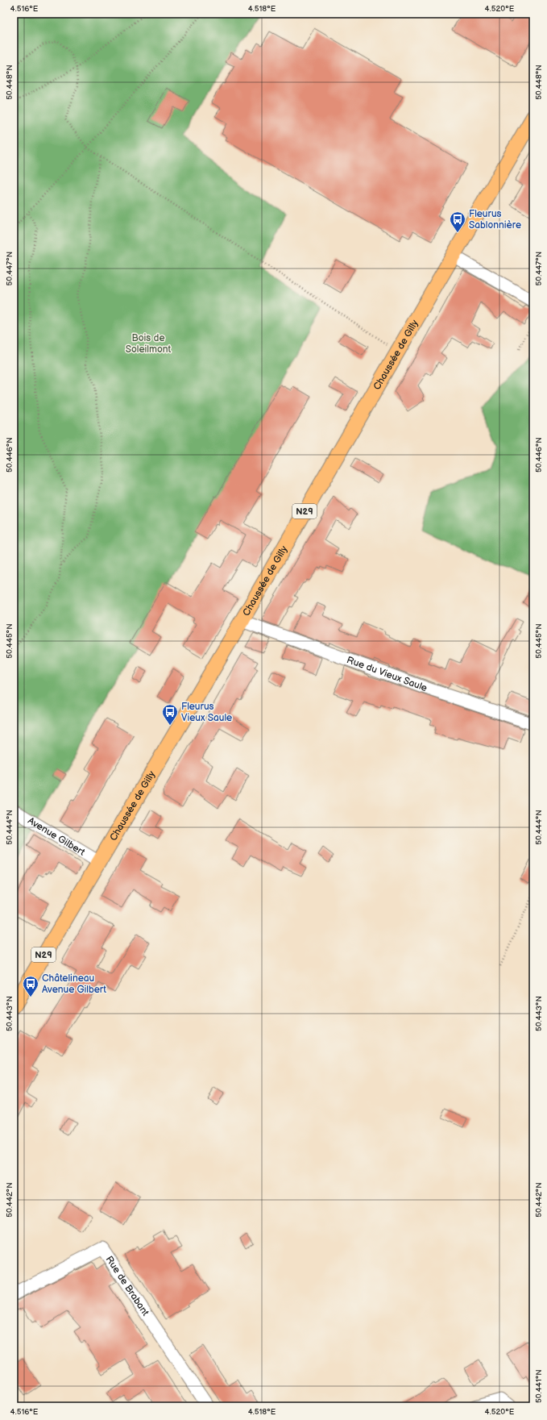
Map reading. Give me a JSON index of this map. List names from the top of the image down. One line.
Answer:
{"streets":{"main road":["Chaussée de Gilly","N29"],"street":["Rue du Vieux Saule","Avenue Gilbert","Rue de Brabant"]},"crossings":[["Chaussée de Gilly","Rue du Vieux Saule"],["Chaussée de Gilly","Avenue Gilbert"]],"parks":["Bois de Soleilmont"],"places":{"bus stop":["Fleurus Sablonnière","Fleurus Vieux Saule","Châtelineau Avenue Gilbert"]},"coordinates":["4.516°E","4.518°E","4.520°E","50.448°N","50.447°N","50.446°N","50.445°N","50.444°N","50.443°N","50.442°N","50.441°N"]}
